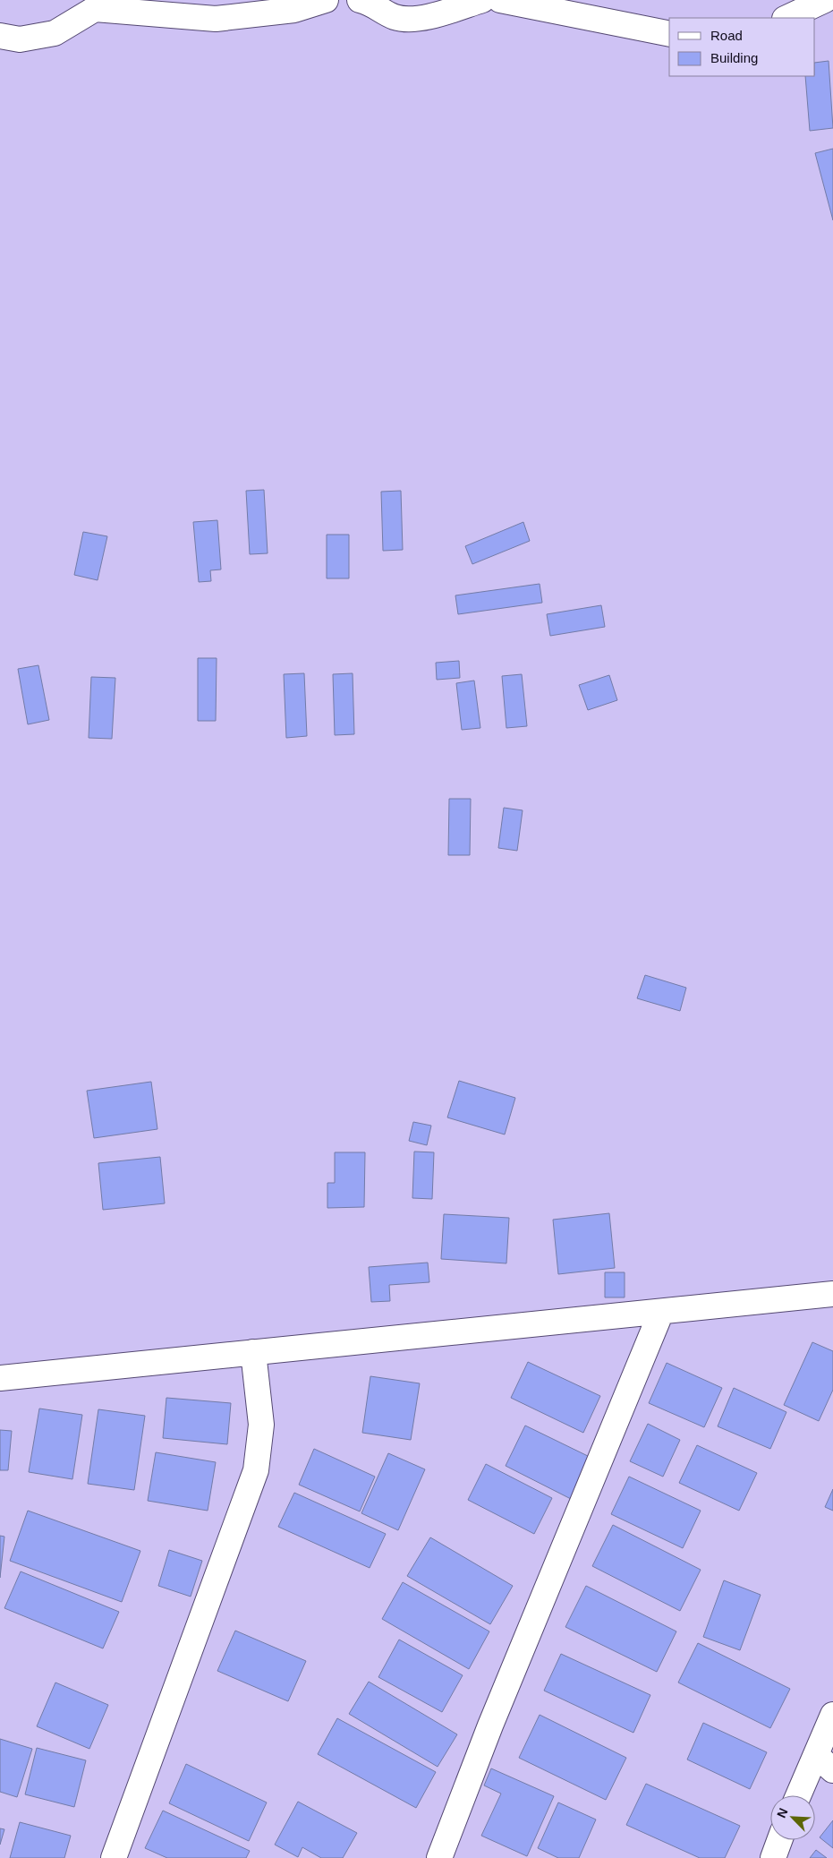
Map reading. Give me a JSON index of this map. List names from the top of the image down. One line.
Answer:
{"legend":["Road","Building"],"north":"top left"}
